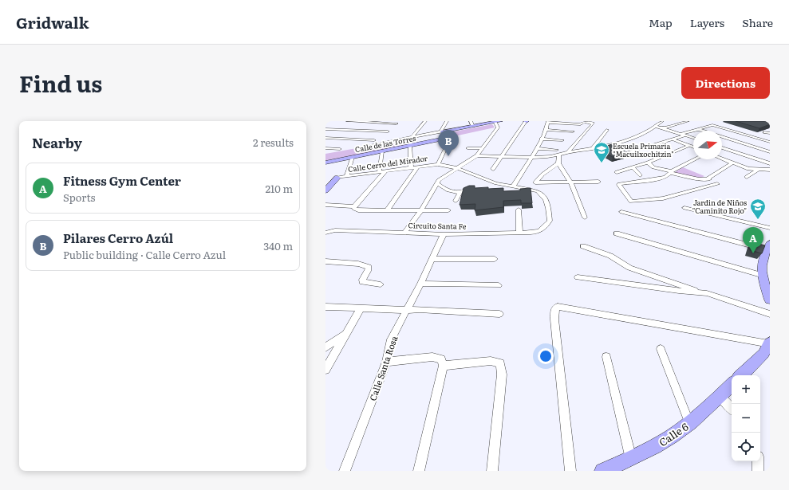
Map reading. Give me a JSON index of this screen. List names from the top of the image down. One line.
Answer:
{"streets":{"street":["Calle de las Torres","Calle Cerro del Mirador","Circuito Santa Fe","Calle Santa Rosa","Calle 6"]},"crossings":[["Calle Cerro del Mirador","Circuito Santa Fe"],["Circuito Santa Fe","Calle Santa Rosa"]],"places":{"school or university":["Escuela Primaria \"Macuilxochitzin\"","Jardin de Niños \"Caminito Rojo\""]},"north":"right","page":{"header":"Gridwalk","nav":["Map","Layers","Share"],"title":"Find us","buttons":"Directions","heading":["Nearby","2 results"],"pins":["B","A"],"list":[{"mark":"A","name":"Fitness Gym Center","note":"Sports","value":"210 m"},{"mark":"B","name":"Pilares Cerro Azúl","note":"Public building · Calle Cerro Azul","value":"340 m"}],"map_buttons":["+","−"]}}
